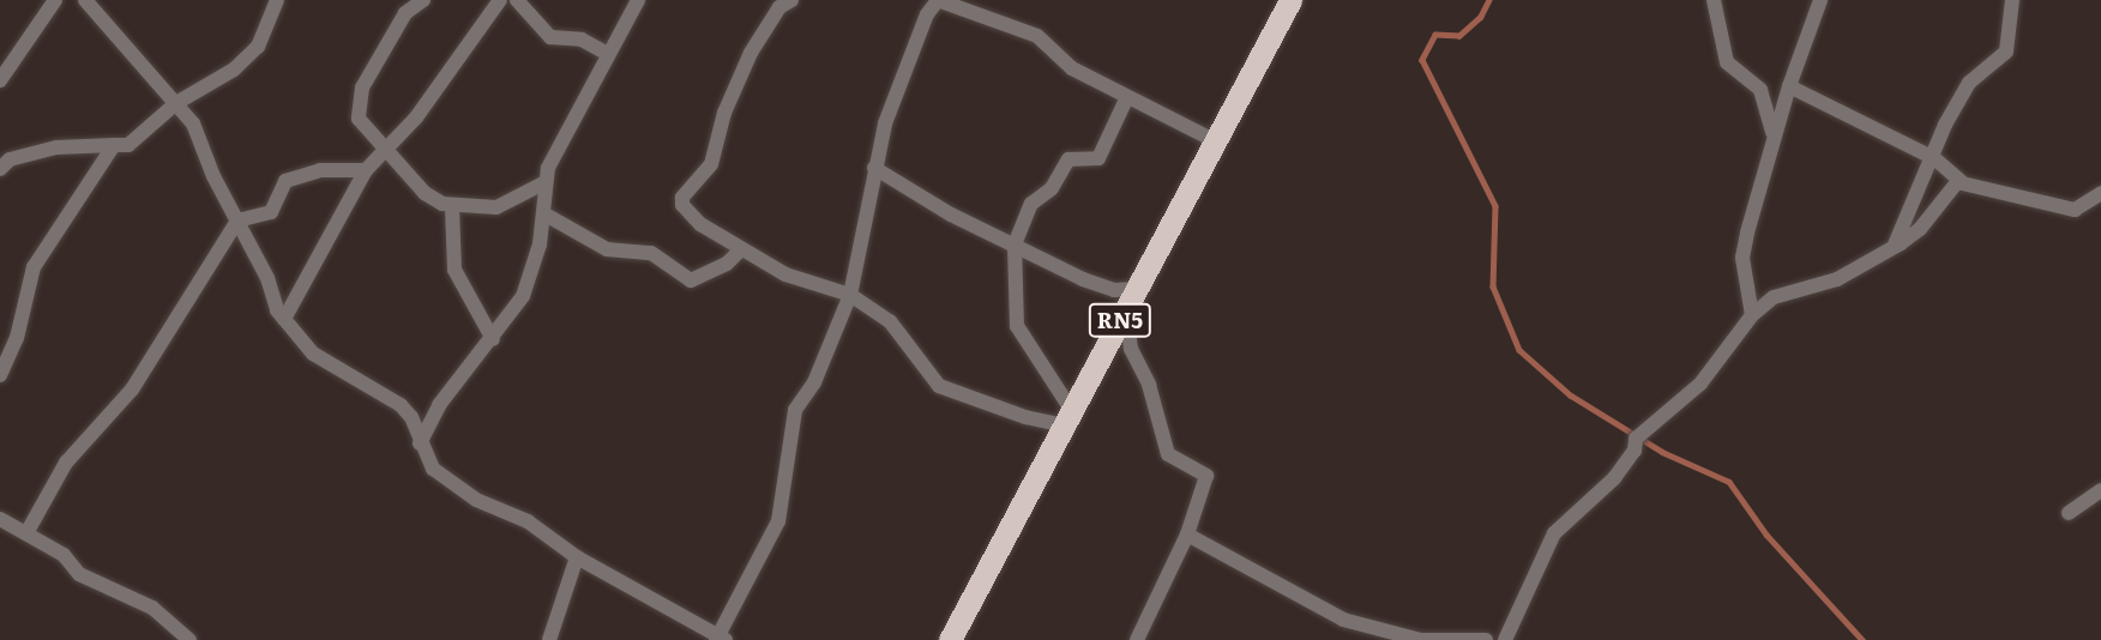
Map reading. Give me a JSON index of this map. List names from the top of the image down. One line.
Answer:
{"streets":{"highway":["RN5"]}}
